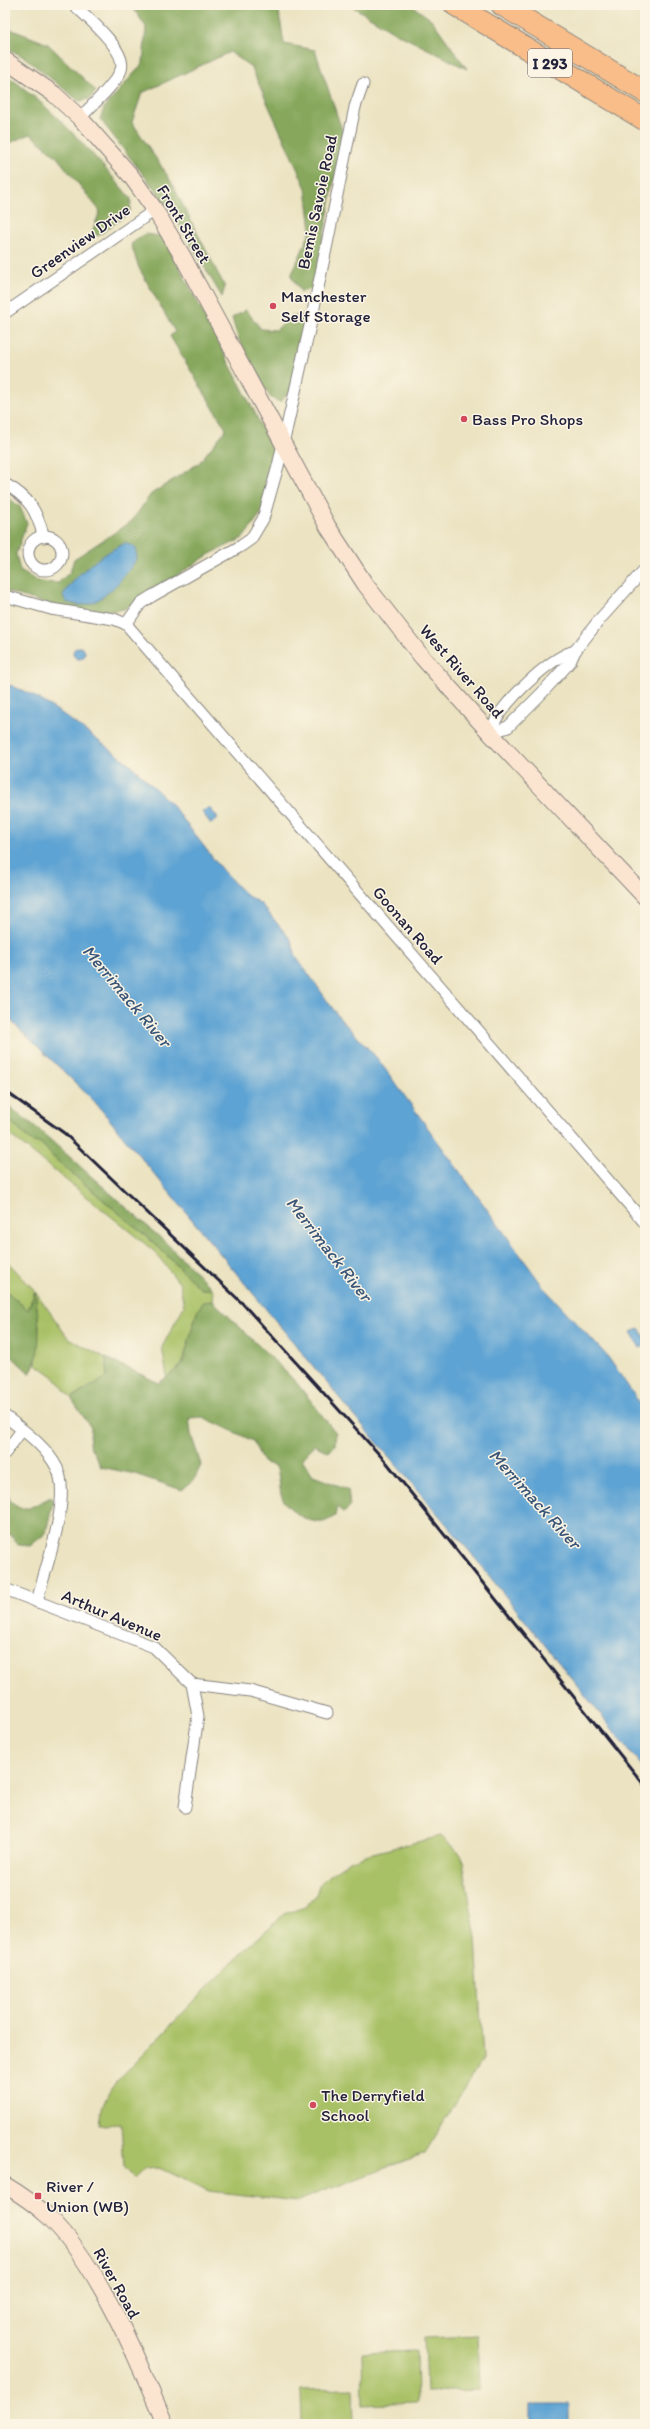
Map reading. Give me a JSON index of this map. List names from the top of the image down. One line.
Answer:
{"streets":{"highway":["I 293"],"main road":["Front Street","West River Road","River Road"],"street":["Bemis Savoie Road","Greenview Drive","Goonan Road","Arthur Avenue"]},"crossings":[["Bemis Savoie Road","Front Street"],["Bemis Savoie Road","West River Road"],["Bemis Savoie Road","Goonan Road"],["Front Street","Greenview Drive"],["Front Street","West River Road"]],"water":["Merrimack River"],"places":{"other":["Manchester Self Storage","Bass Pro Shops","The Derryfield School"],"transit":["River / Union (WB)"]}}
